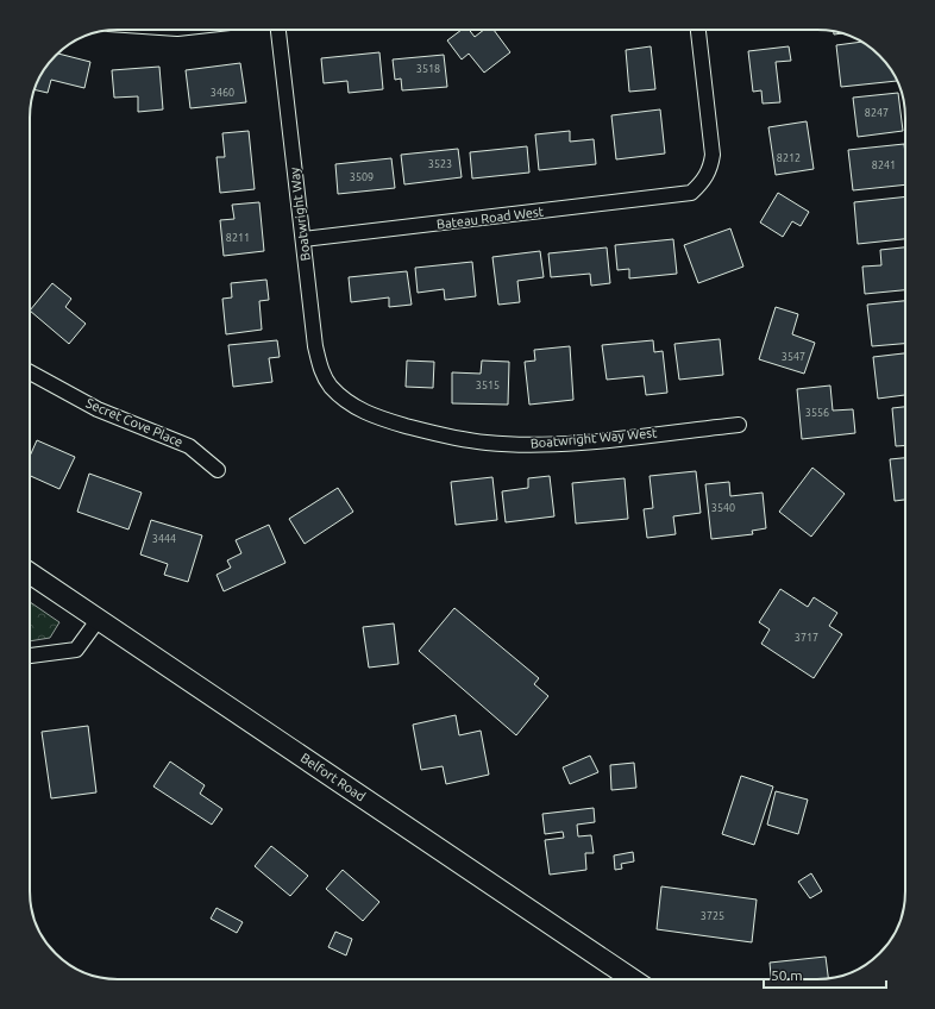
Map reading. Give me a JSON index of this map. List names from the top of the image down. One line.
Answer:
{"streets":{"street":["Boatwright Way","Bateau Road West","Secret Cove Place","Boatwright Way West","Belfort Road"]},"crossings":[["Boatwright Way","Bateau Road West"],["Boatwright Way","Boatwright Way West"]],"house_numbers":["3518","3460","8247","8212","3523","8241","3509","8211","3547","3515","3556","3540","3444","3717","3725"],"scale_bar":"50 m"}
